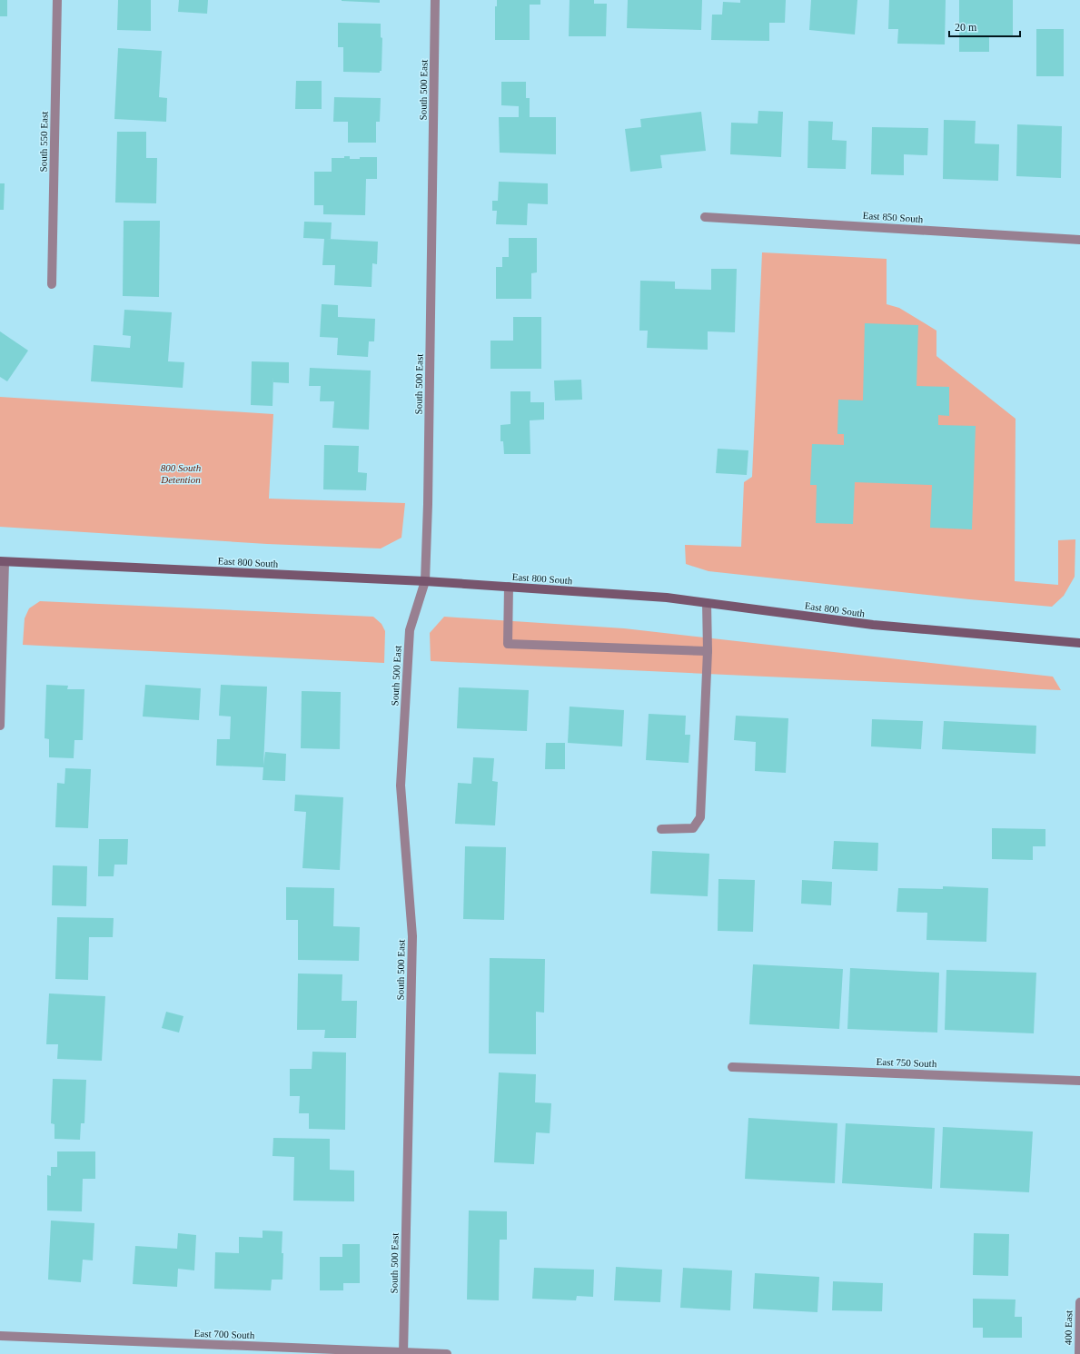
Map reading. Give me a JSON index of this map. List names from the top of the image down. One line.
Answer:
{"streets":{"main road":["East 800 South"],"street":["South 500 East","South 550 East","East 850 South","East 750 South","400 East","East 700 South"]},"crossings":[["South 500 East","East 800 South"],["South 500 East","East 700 South"]],"parks":["800 South Detention"],"scale_bar":"20 m"}
